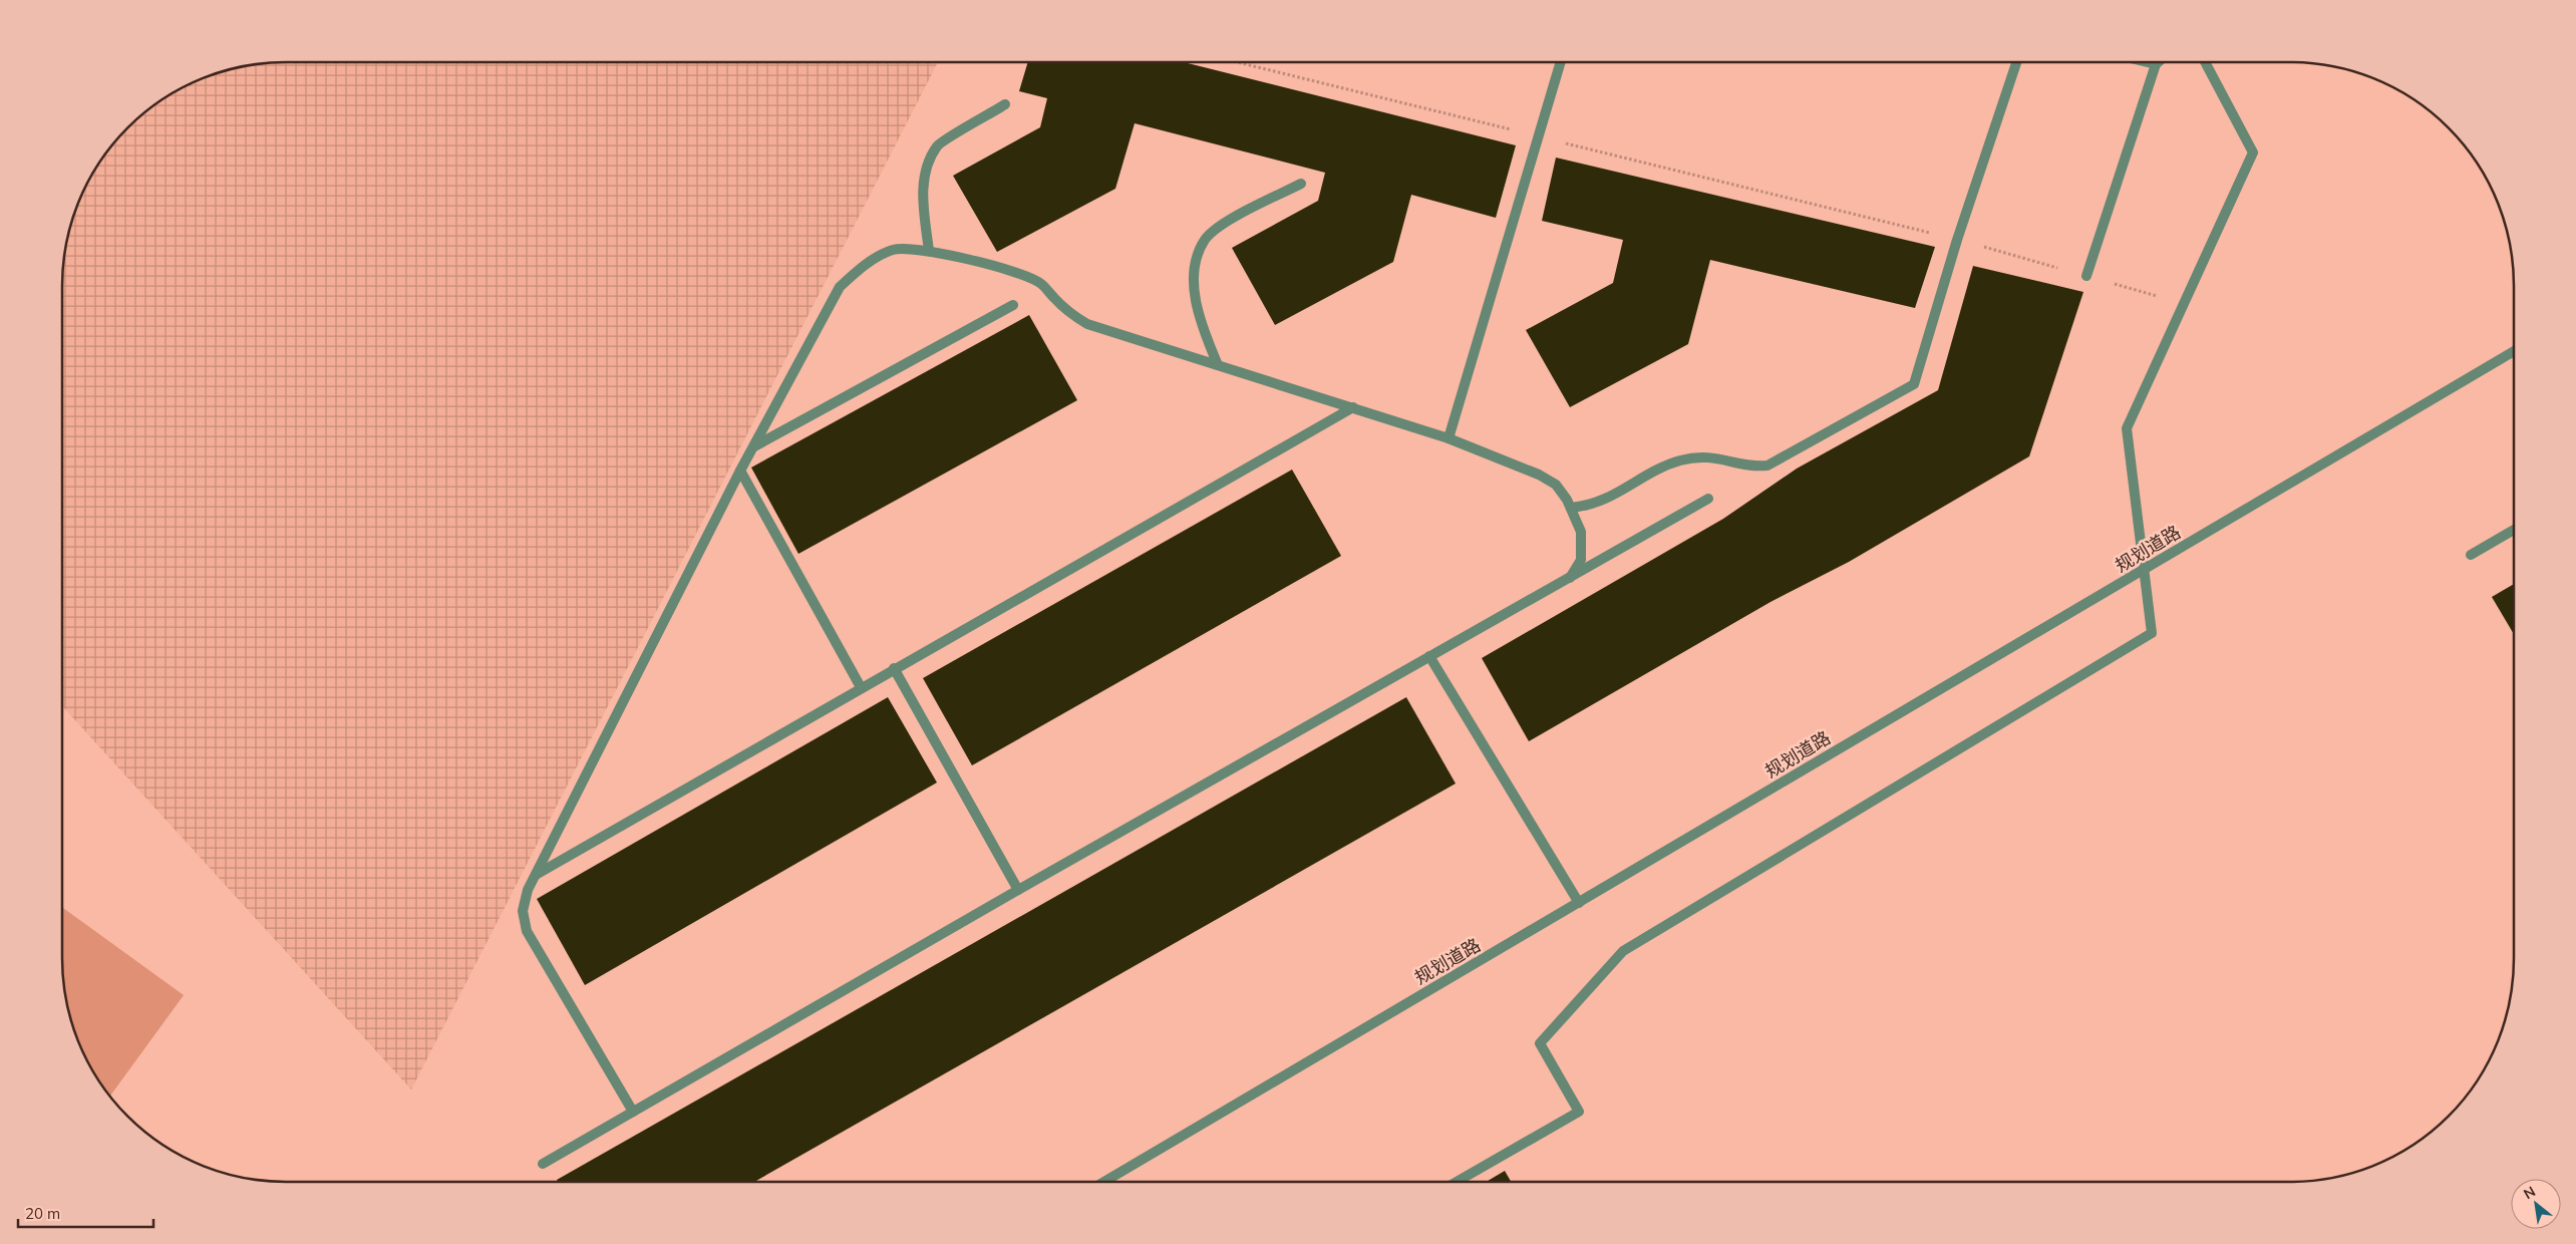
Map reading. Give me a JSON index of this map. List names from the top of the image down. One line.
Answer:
{"streets":{"street":["规划道路"]},"scale_bar":"20 m","north":"top left"}
